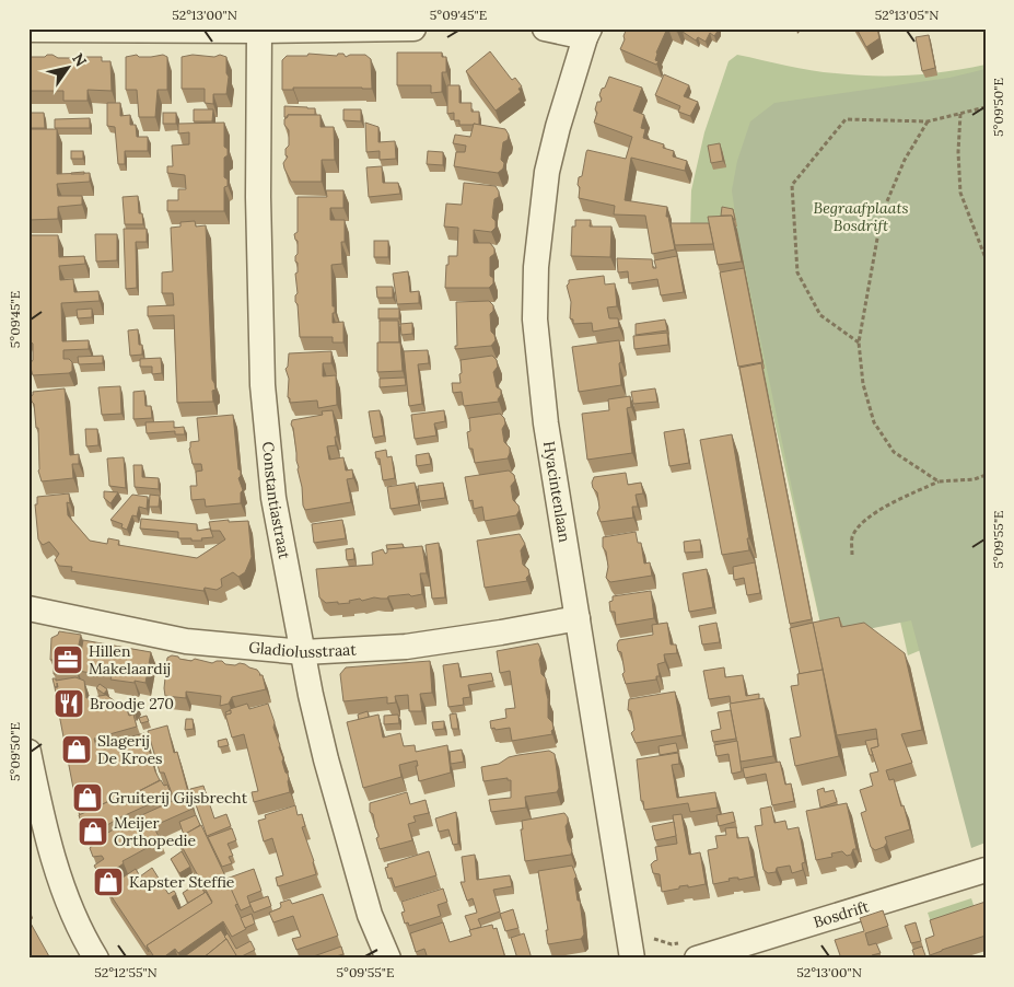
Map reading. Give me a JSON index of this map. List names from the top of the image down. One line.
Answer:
{"streets":{"street":["Hyacintenlaan","Constantiastraat","Gladiolusstraat","Bosdrift"]},"crossings":[["Hyacintenlaan","Gladiolusstraat"],["Constantiastraat","Gladiolusstraat"]],"parks":["Begraafplaats Bosdrift"],"places":{"office":["Hillen Makelaardij"],"restaurant":["Broodje 270"],"shop":["Slagerij De Kroes","Gruiterij Gijsbrecht","Meijer Orthopedie","Kapster Steffie"]},"north":"top right","coordinates":["52°13'00\"N","5°09'45\"E","52°13'05\"N","5°09'50\"E","5°09'55\"E","52°12'55\"N"]}
